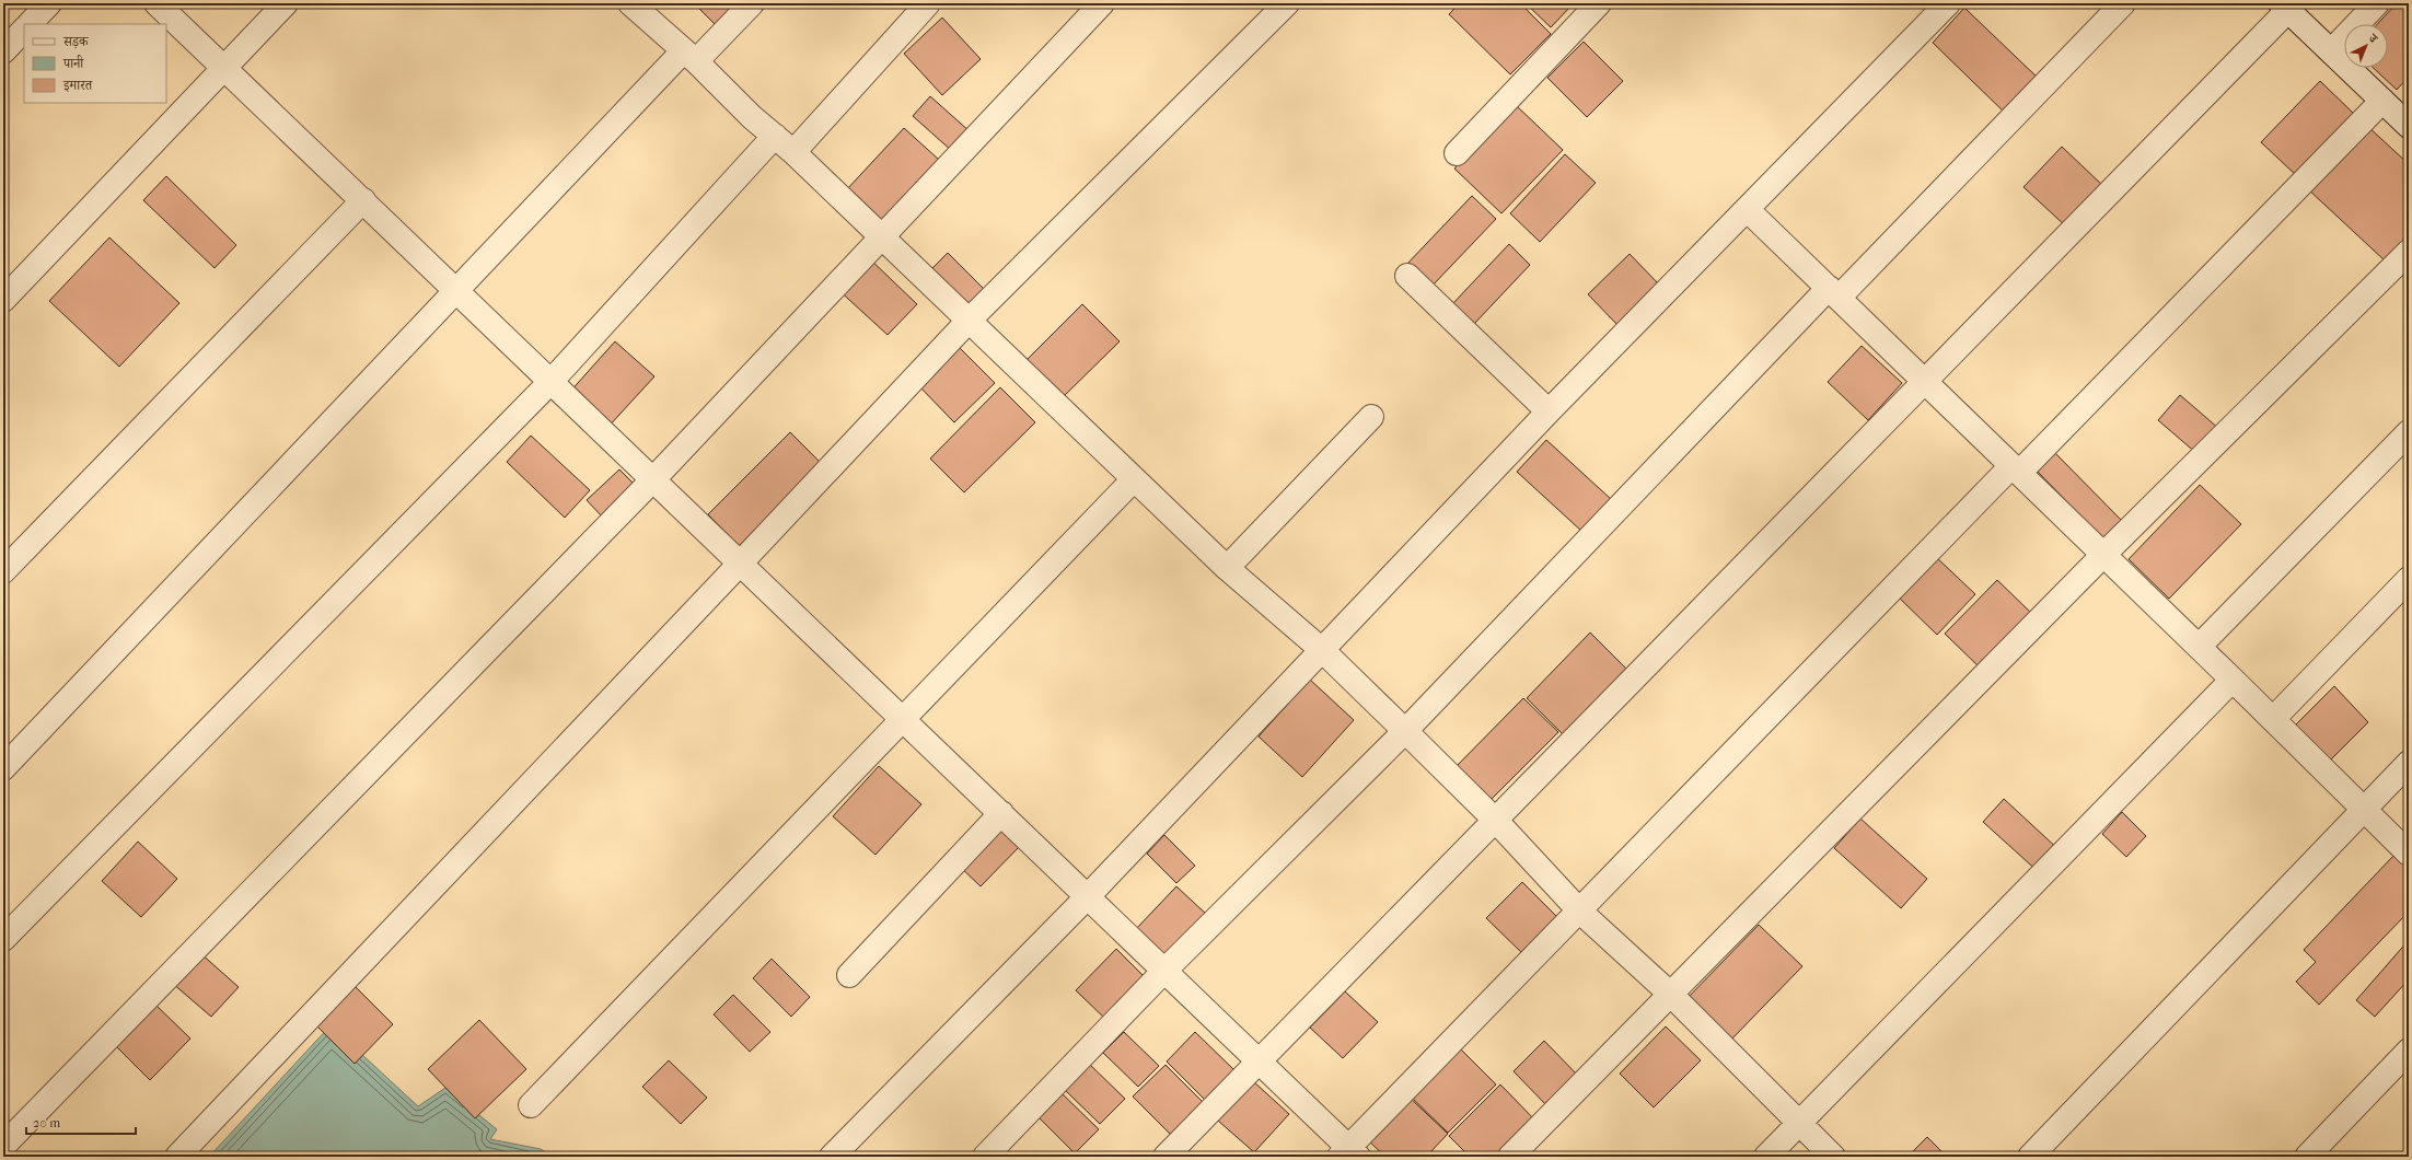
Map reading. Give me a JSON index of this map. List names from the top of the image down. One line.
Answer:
{"legend":["सड़क","पानी","इमारत"],"scale_bar":"20 m","north":"top right"}
